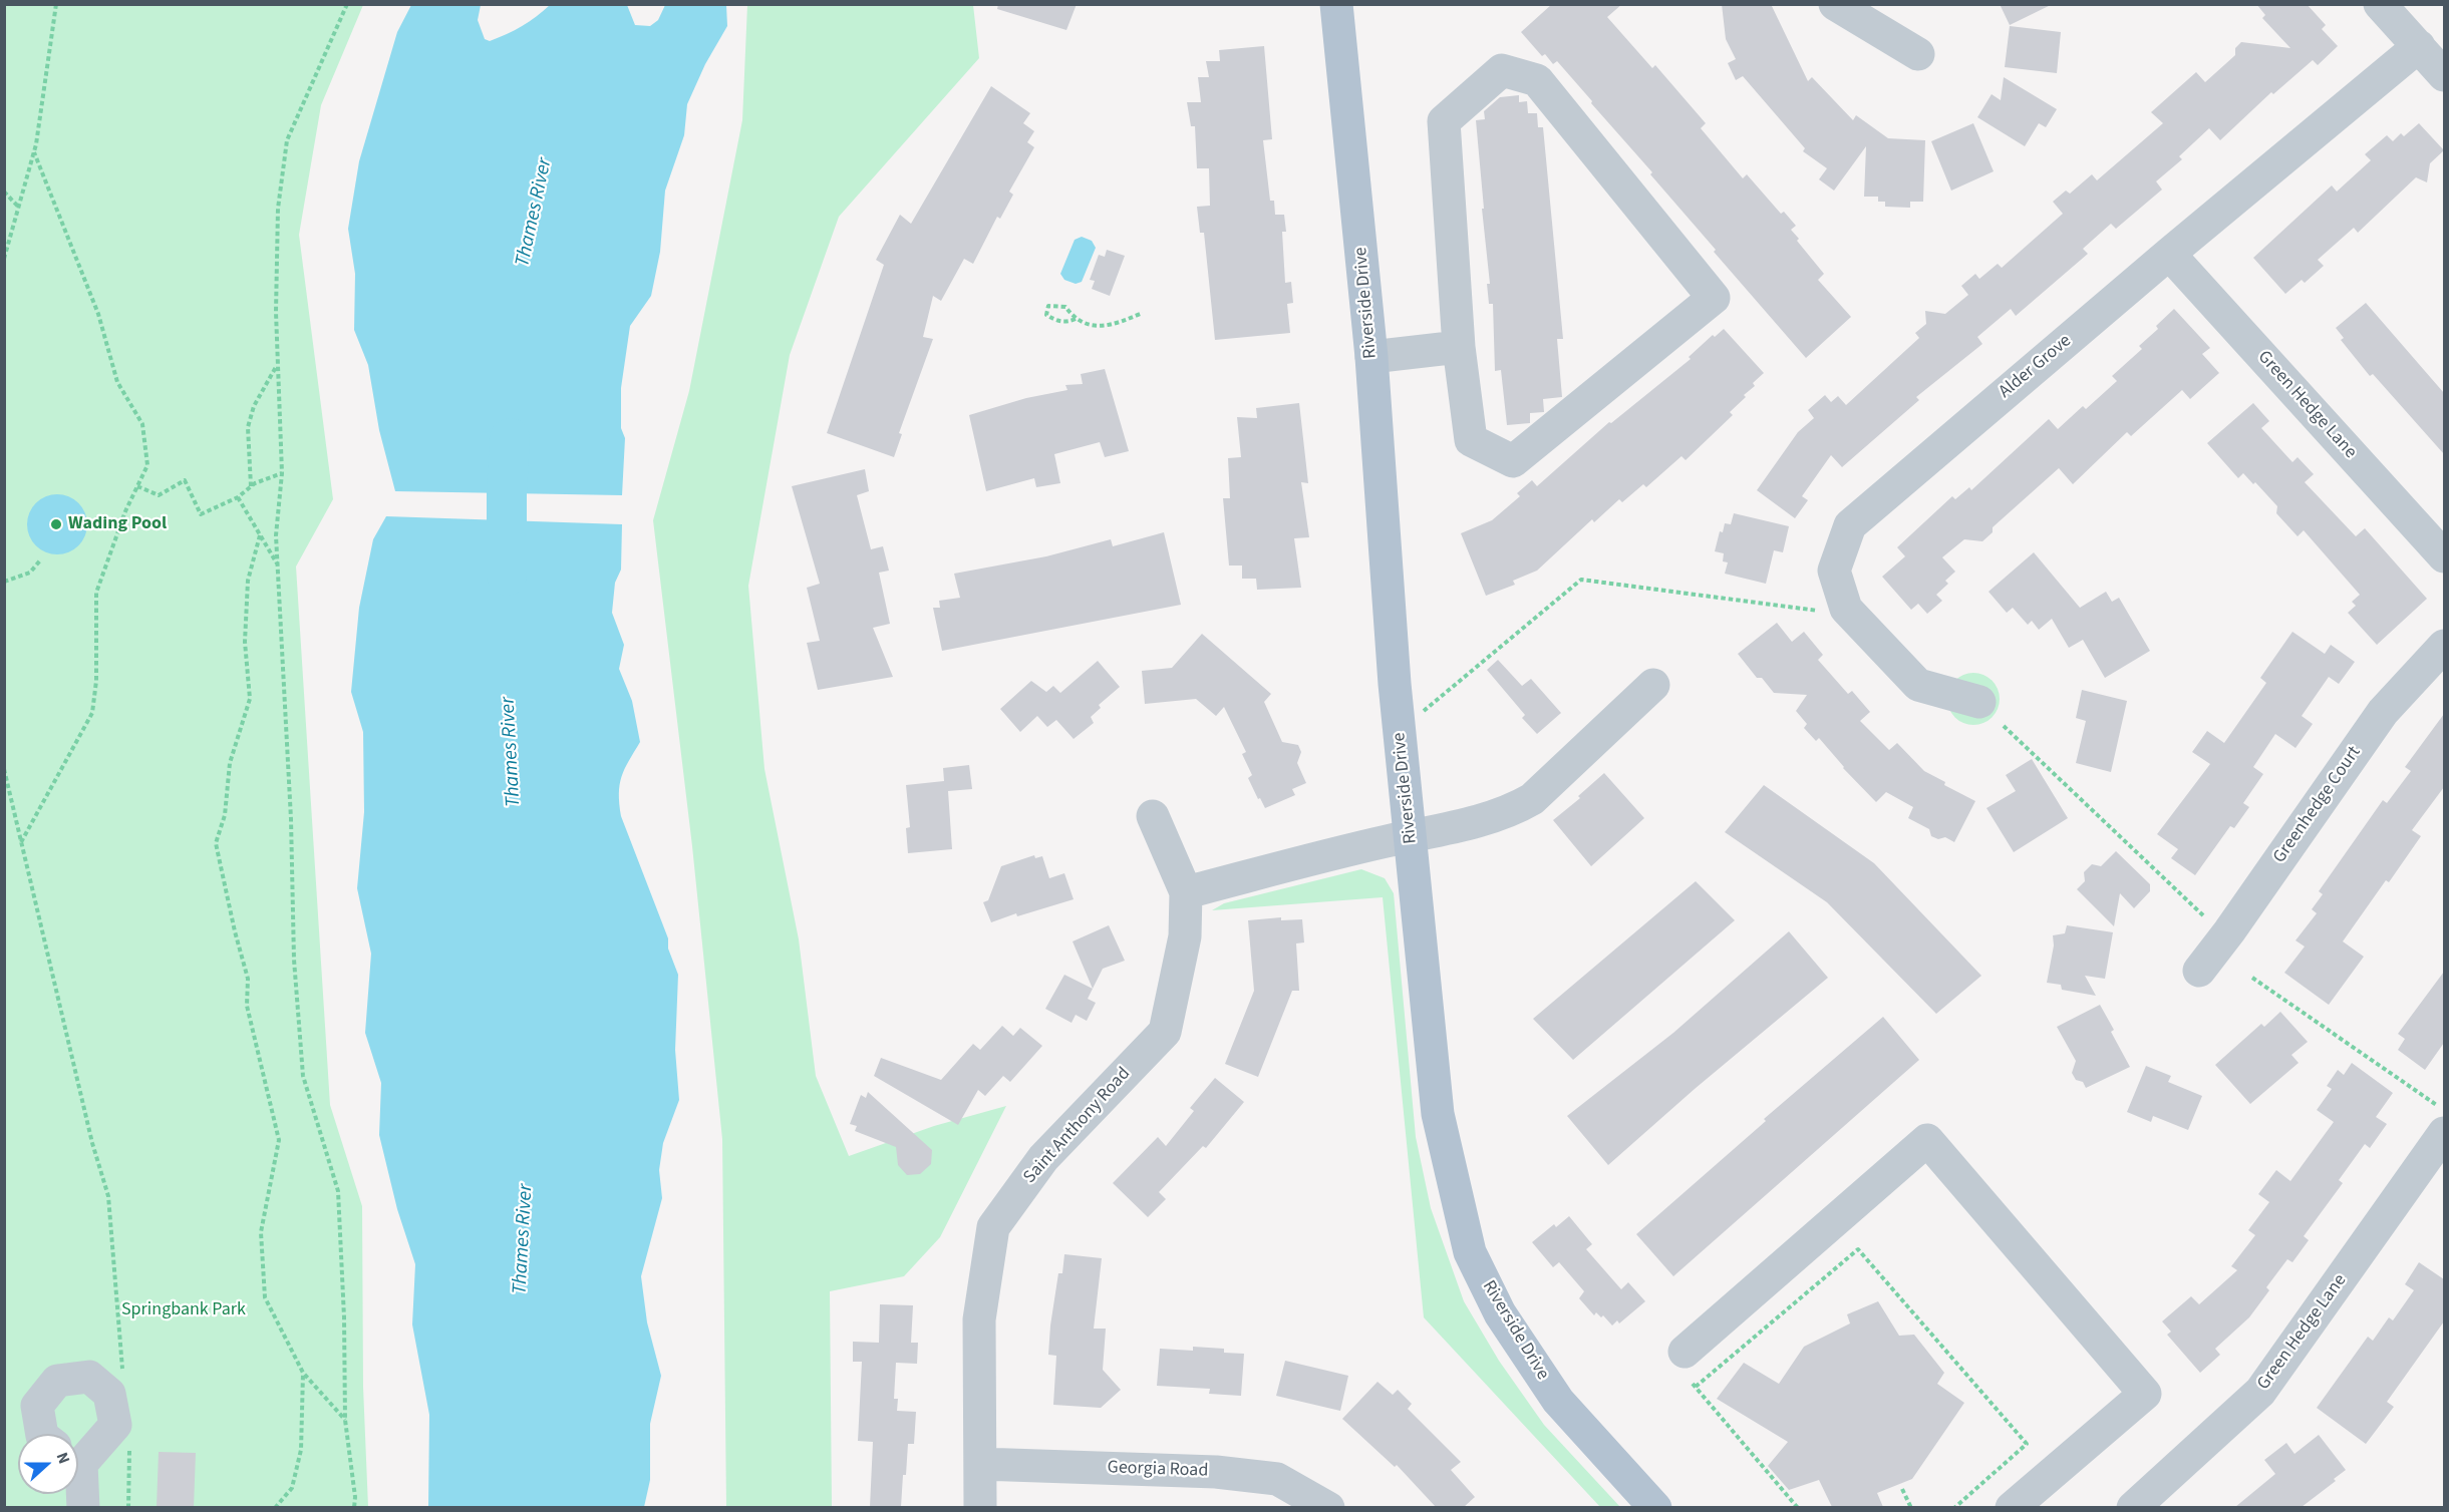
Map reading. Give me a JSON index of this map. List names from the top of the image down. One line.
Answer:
{"streets":{"main road":["Riverside Drive"],"street":["Alder Grove","Green Hedge Lane","Greenhedge Court","Saint Anthony Road","Georgia Road"]},"crossings":[["Alder Grove","Green Hedge Lane"],["Saint Anthony Road","Georgia Road"]],"water":["Thames River"],"parks":["Springbank Park"],"places":["Wading Pool"],"north":"right"}
